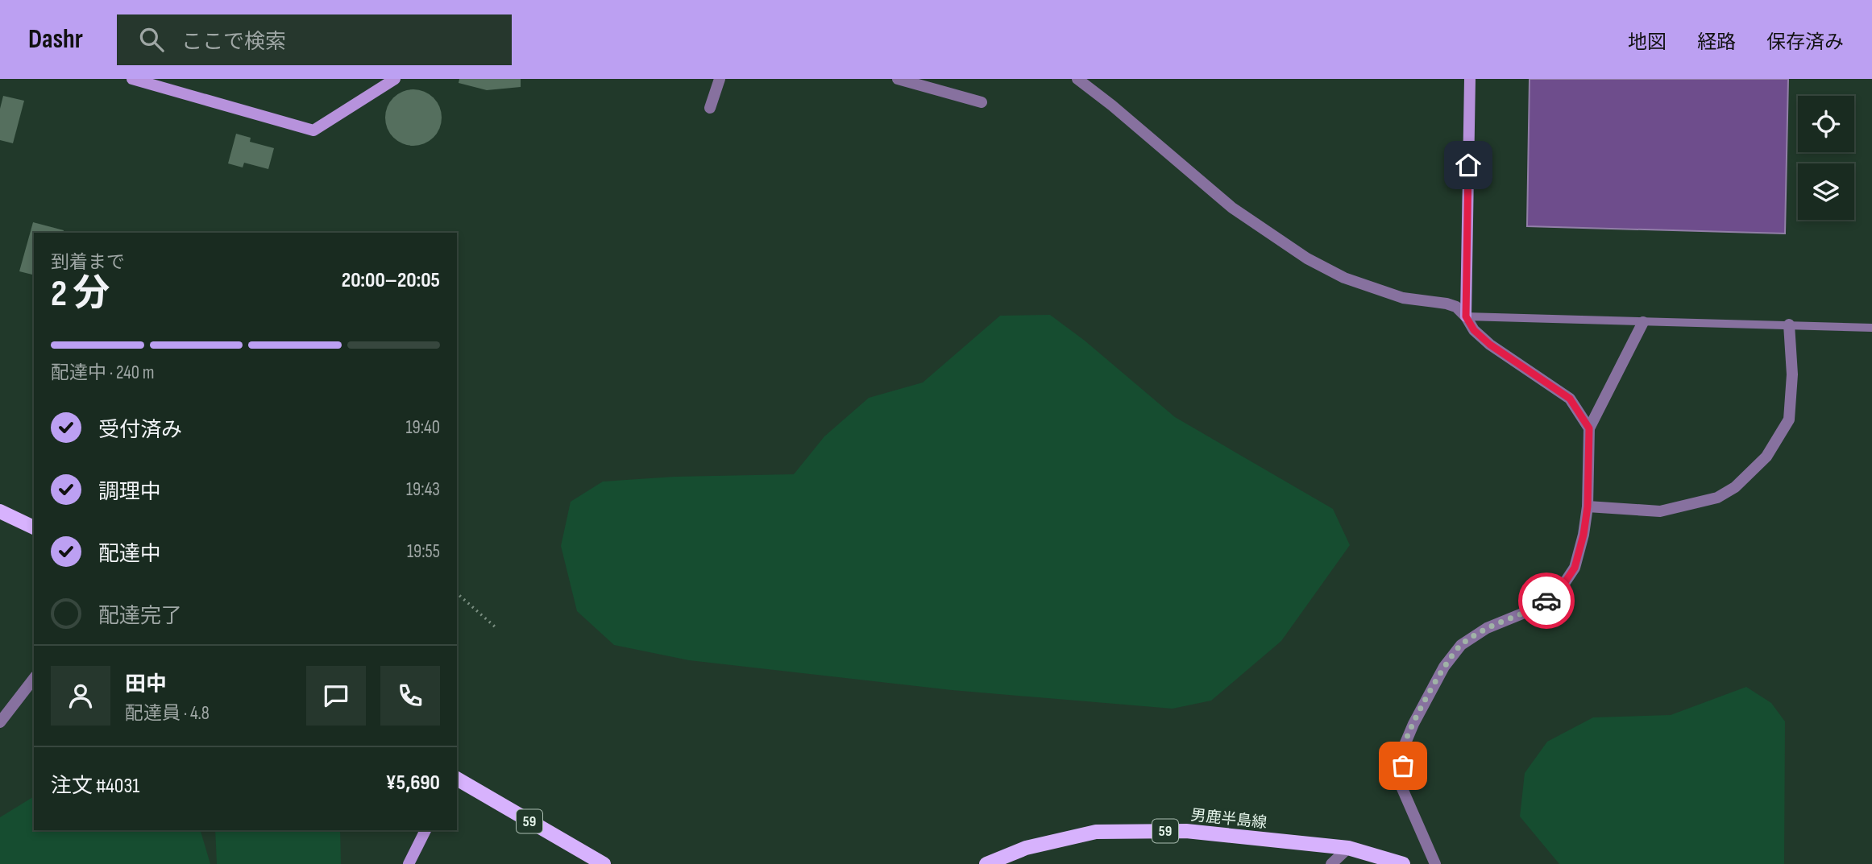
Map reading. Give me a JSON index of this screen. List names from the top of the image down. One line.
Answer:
{"streets":{"main road":["男鹿半島線","59"]},"page":{"header":"Dashr","search":"ここで検索","nav":["地図","経路","保存済み"],"heading":["2 分","到着まで","20:00–20:05"],"panel":["田中","配達員 · 4.8","注文 #4031","¥5,690"],"bar":"配達中 · 240 m","list":[["受付済み","19:40"],["調理中","19:43"],["配達中","19:55"],"配達完了"]}}
